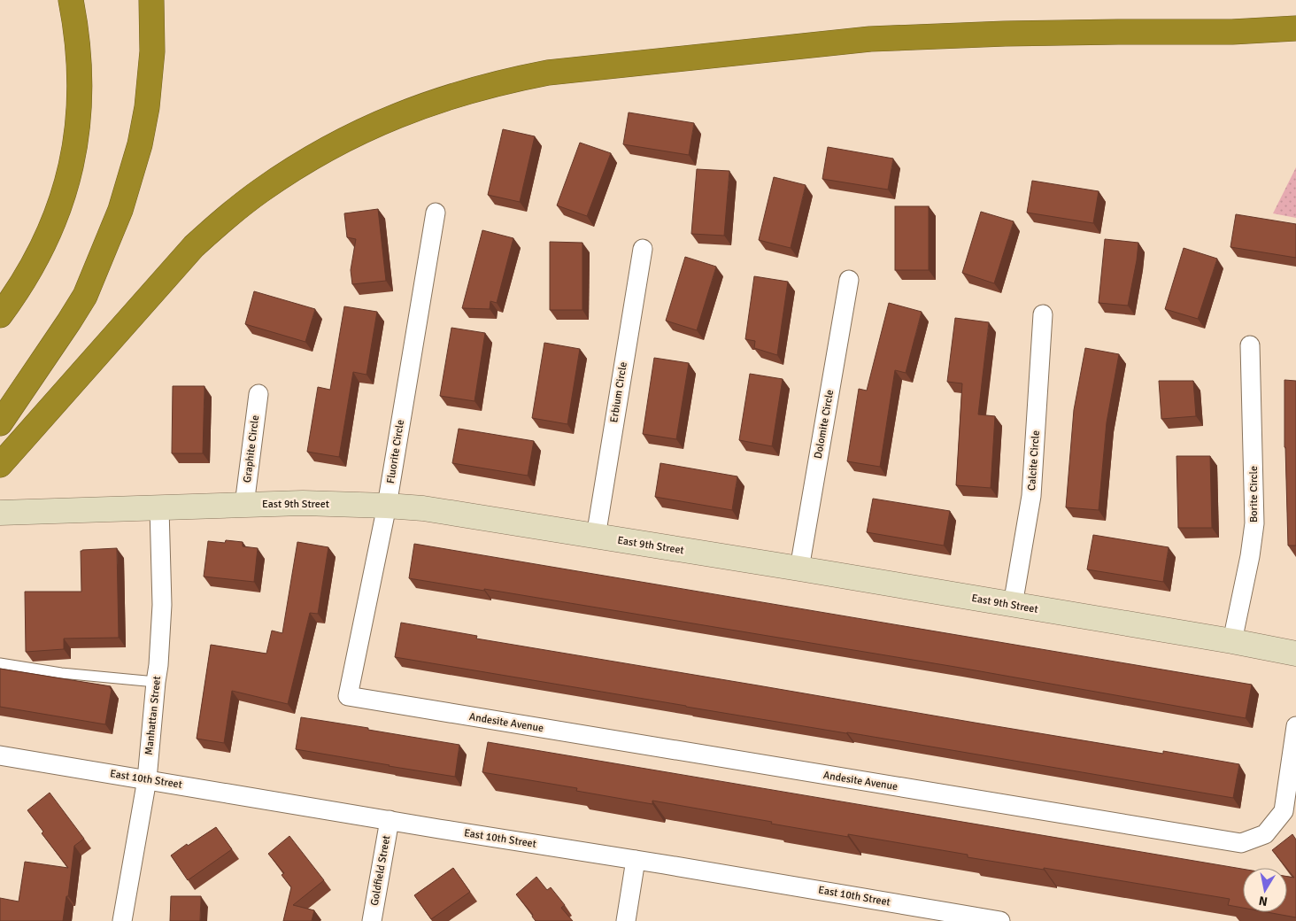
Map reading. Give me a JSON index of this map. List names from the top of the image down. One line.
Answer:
{"streets":{"street":["Erbium Circle","Dolomite Circle","Graphite Circle","Fluorite Circle","Calcite Circle","Borite Circle","East 9th Street","Manhattan Street","Andesite Avenue","East 10th Street","Goldfield Street"]},"crossings":[["Erbium Circle","East 9th Street"],["Dolomite Circle","East 9th Street"],["Graphite Circle","East 9th Street"],["Fluorite Circle","East 9th Street"],["Fluorite Circle","Andesite Avenue"],["Calcite Circle","East 9th Street"],["Borite Circle","East 9th Street"],["East 9th Street","Manhattan Street"],["Manhattan Street","East 10th Street"],["East 10th Street","Goldfield Street"]],"north":"bottom"}
